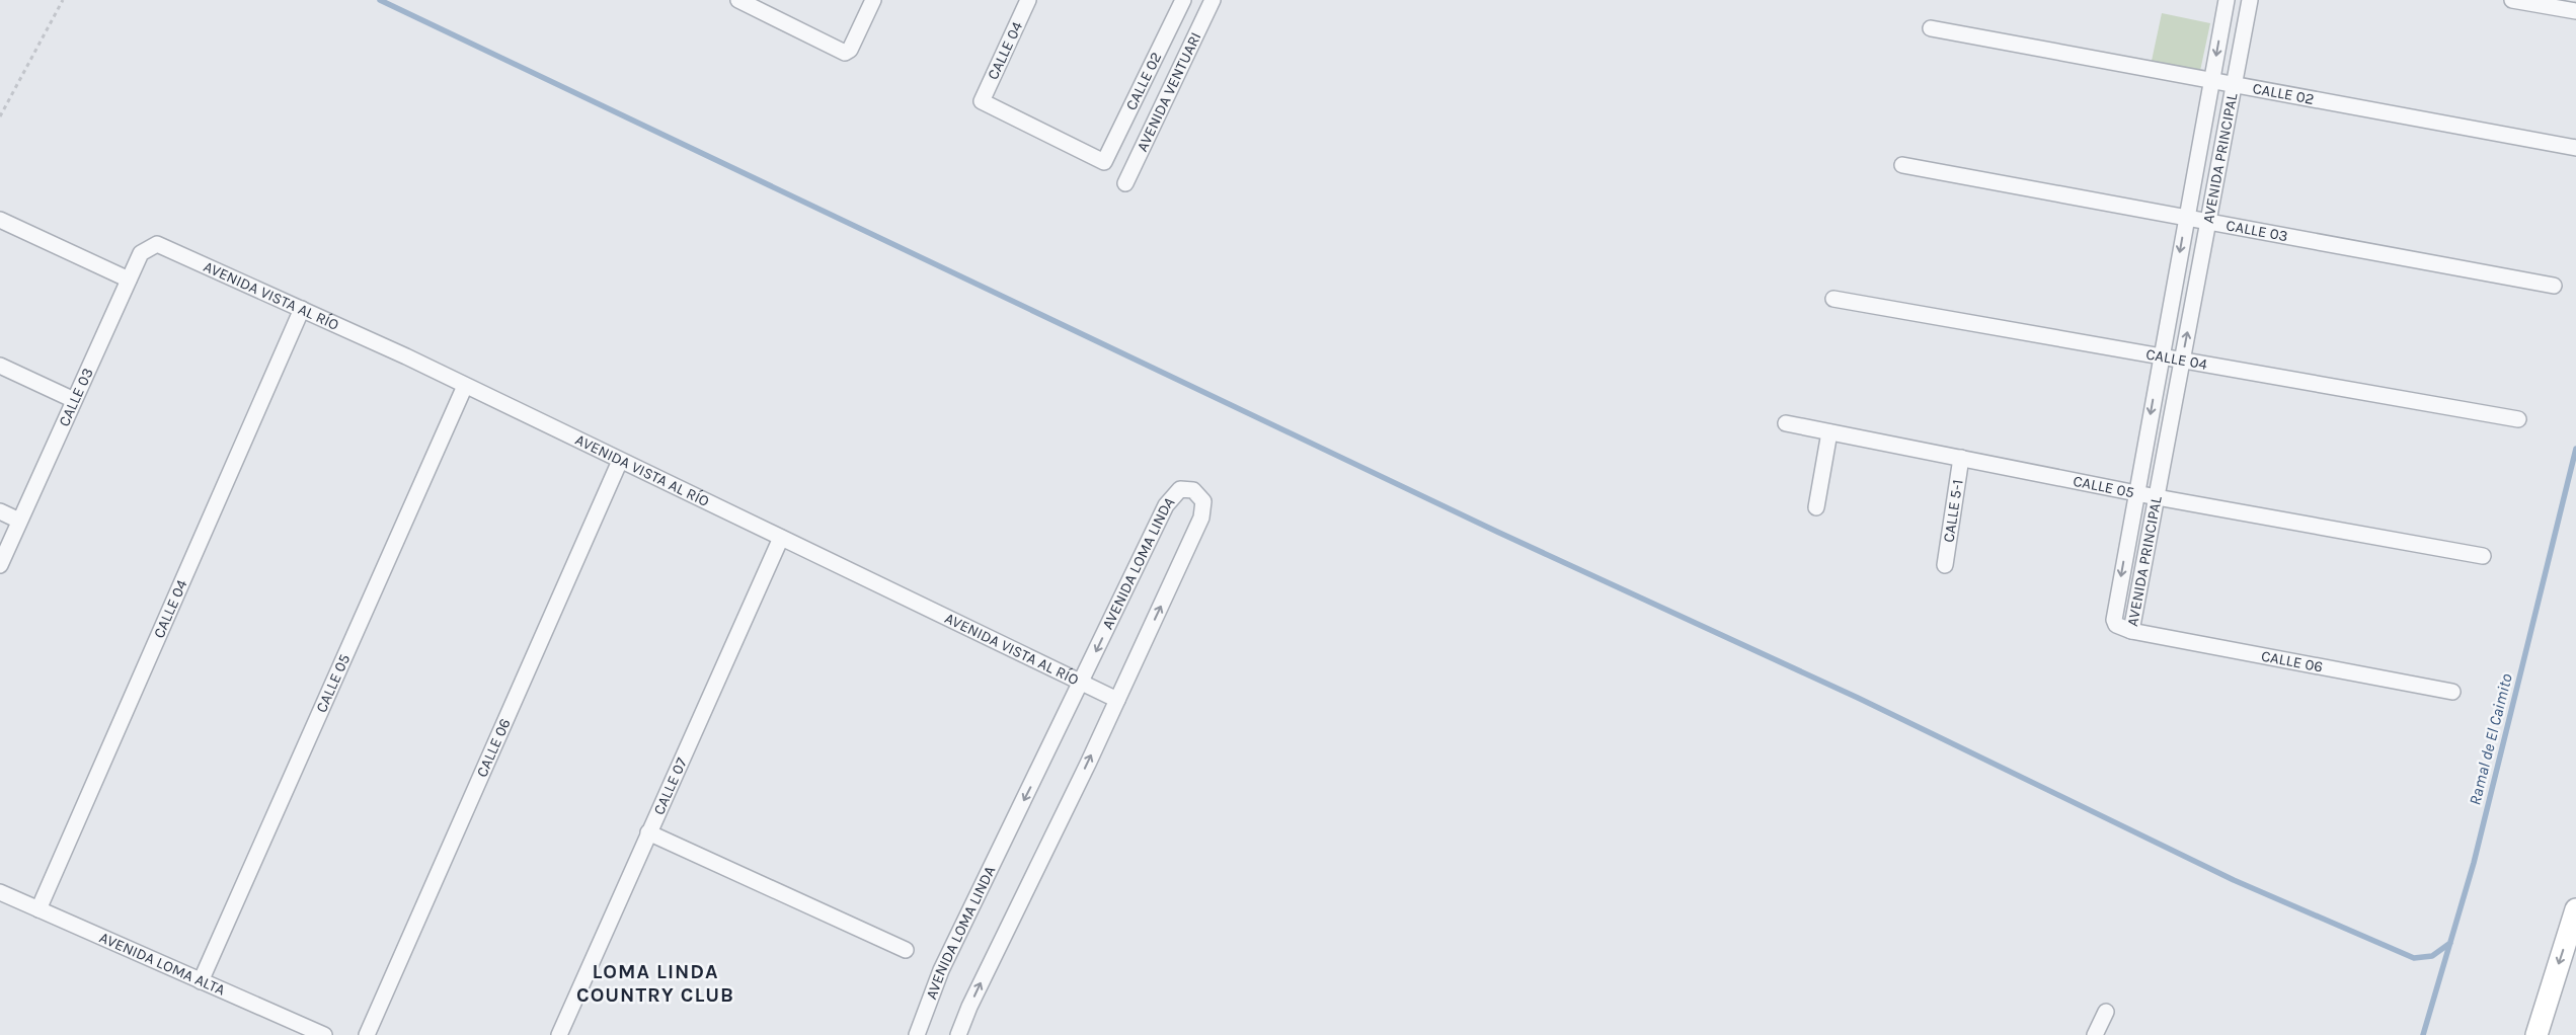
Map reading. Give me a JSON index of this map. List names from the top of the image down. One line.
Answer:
{"streets":{"street":["CALLE 04","CALLE 02","AVENIDA VENTUARI","AVENIDA PRINCIPAL","CALLE 03","AVENIDA VISTA AL RÍO","CALLE 05","CALLE 5-1","AVENIDA LOMA LINDA","CALLE 06","CALLE 07","AVENIDA LOMA ALTA"]},"crossings":[["CALLE 04","CALLE 02"],["CALLE 04","AVENIDA PRINCIPAL"],["CALLE 04","AVENIDA VISTA AL RÍO"],["CALLE 04","AVENIDA LOMA ALTA"],["CALLE 02","AVENIDA PRINCIPAL"],["AVENIDA PRINCIPAL","CALLE 03"],["AVENIDA PRINCIPAL","CALLE 05"],["AVENIDA PRINCIPAL","CALLE 06"],["CALLE 03","AVENIDA VISTA AL RÍO"],["AVENIDA VISTA AL RÍO","CALLE 05"],["AVENIDA VISTA AL RÍO","AVENIDA LOMA LINDA"],["AVENIDA VISTA AL RÍO","CALLE 06"],["AVENIDA VISTA AL RÍO","CALLE 07"],["CALLE 05","CALLE 5-1"],["CALLE 05","AVENIDA LOMA ALTA"]],"districts":["LOMA LINDA COUNTRY CLUB"],"water":["Ramal de El Caimito"]}
